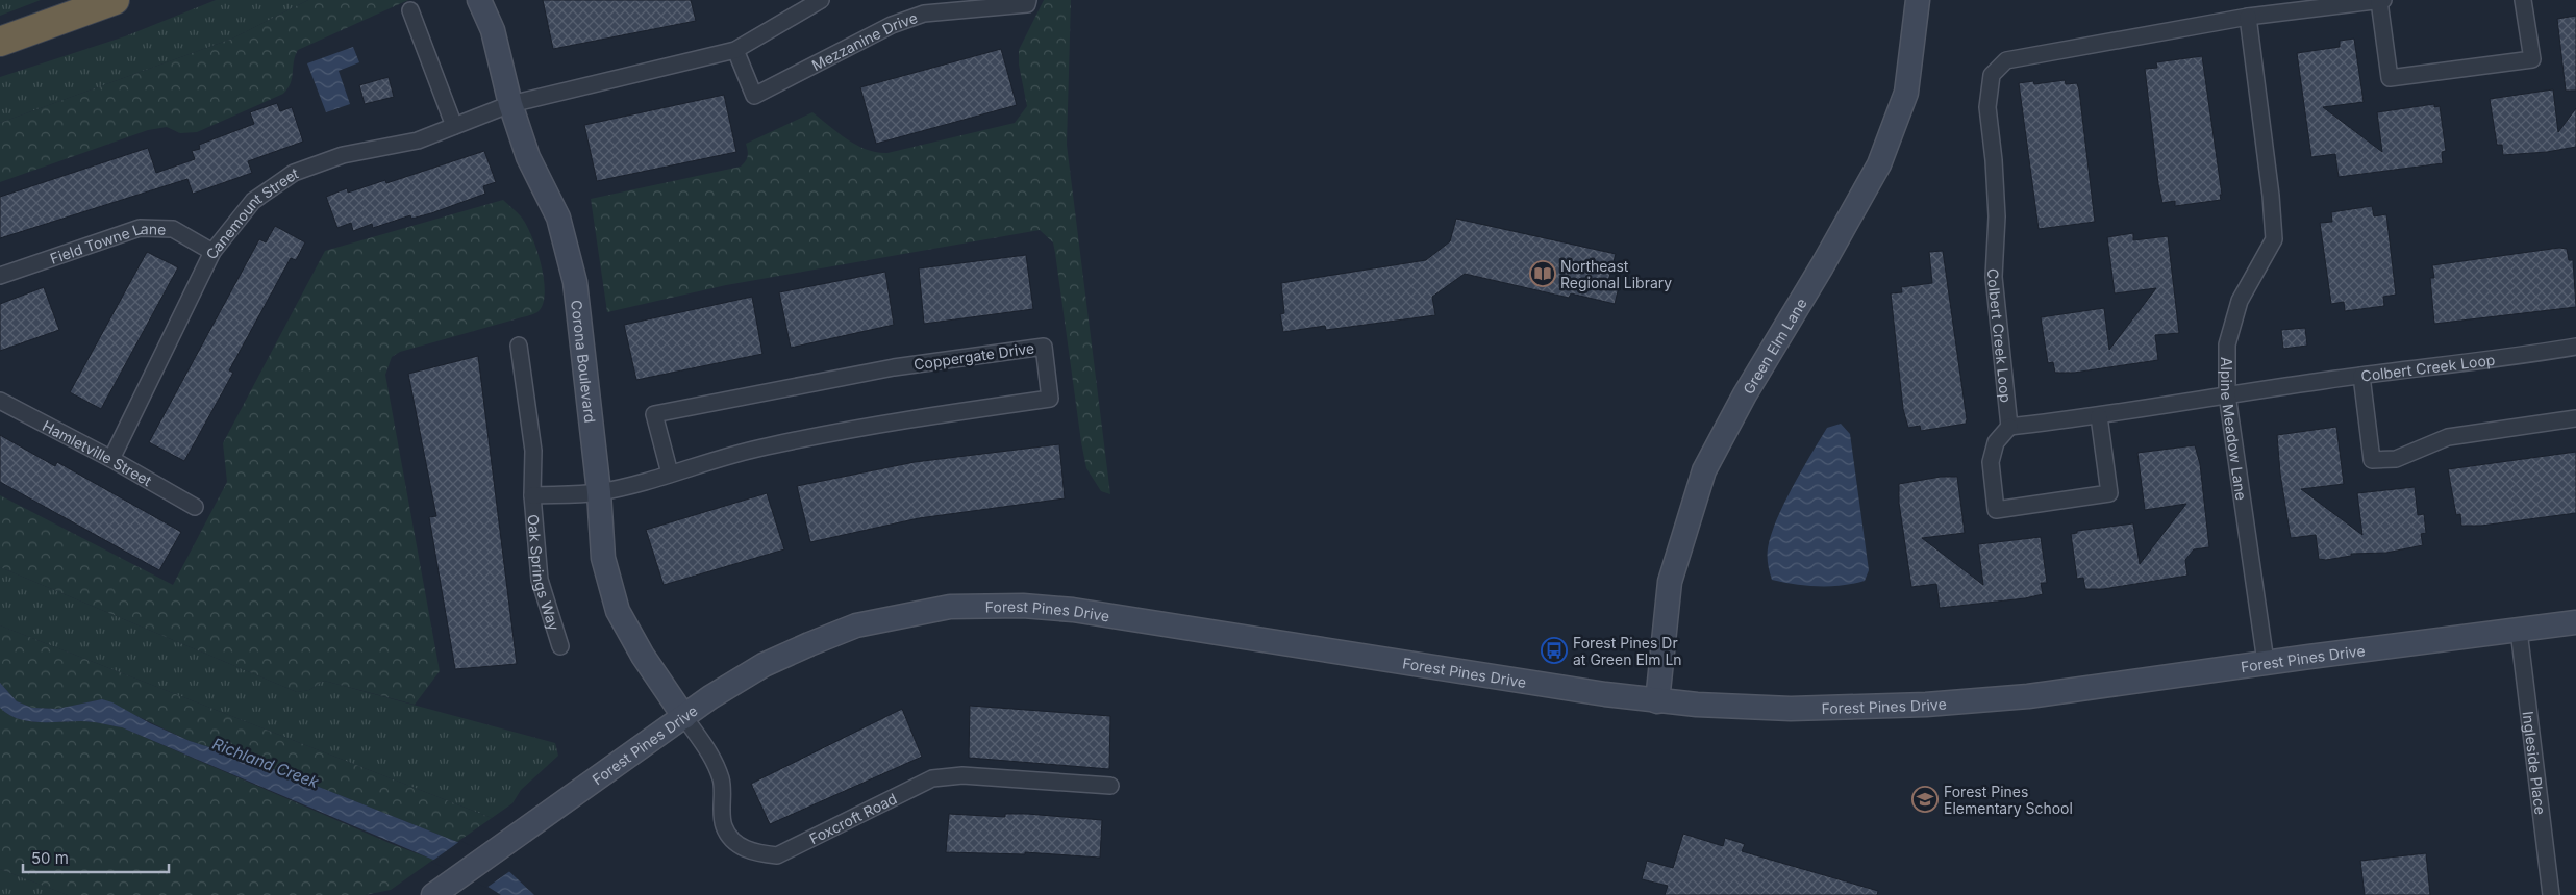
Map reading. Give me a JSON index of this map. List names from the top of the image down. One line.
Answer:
{"streets":{"street":["Mezzanine Drive","Canemount Street","Field Towne Lane","Colbert Creek Loop","Green Elm Lane","Coppergate Drive","Corona Boulevard","Alpine Meadow Lane","Hamletville Street","Oak Springs Way","Forest Pines Drive","Ingleside Place","Foxcroft Road"]},"crossings":[["Canemount Street","Field Towne Lane"],["Canemount Street","Corona Boulevard"],["Canemount Street","Hamletville Street"],["Colbert Creek Loop","Alpine Meadow Lane"],["Green Elm Lane","Forest Pines Drive"],["Coppergate Drive","Corona Boulevard"],["Coppergate Drive","Oak Springs Way"],["Corona Boulevard","Oak Springs Way"],["Corona Boulevard","Forest Pines Drive"],["Corona Boulevard","Foxcroft Road"],["Alpine Meadow Lane","Forest Pines Drive"],["Forest Pines Drive","Ingleside Place"],["Forest Pines Drive","Foxcroft Road"]],"water":["Richland Creek"],"places":{"library":["Northeast Regional Library"],"bus stop":["Forest Pines Dr at Green Elm Ln"],"school or university":["Forest Pines Elementary School"]},"scale_bar":"50 m"}
